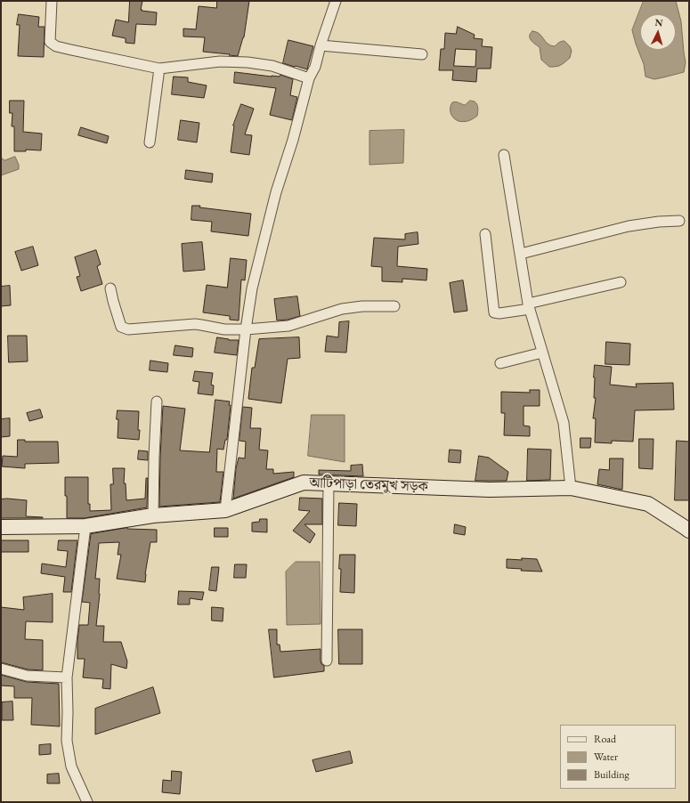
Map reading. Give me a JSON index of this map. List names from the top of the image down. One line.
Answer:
{"streets":{"main road":["আটিপাড়া তেরমুখ সড়ক"]},"legend":["Road","Water","Building"],"north":"top"}
